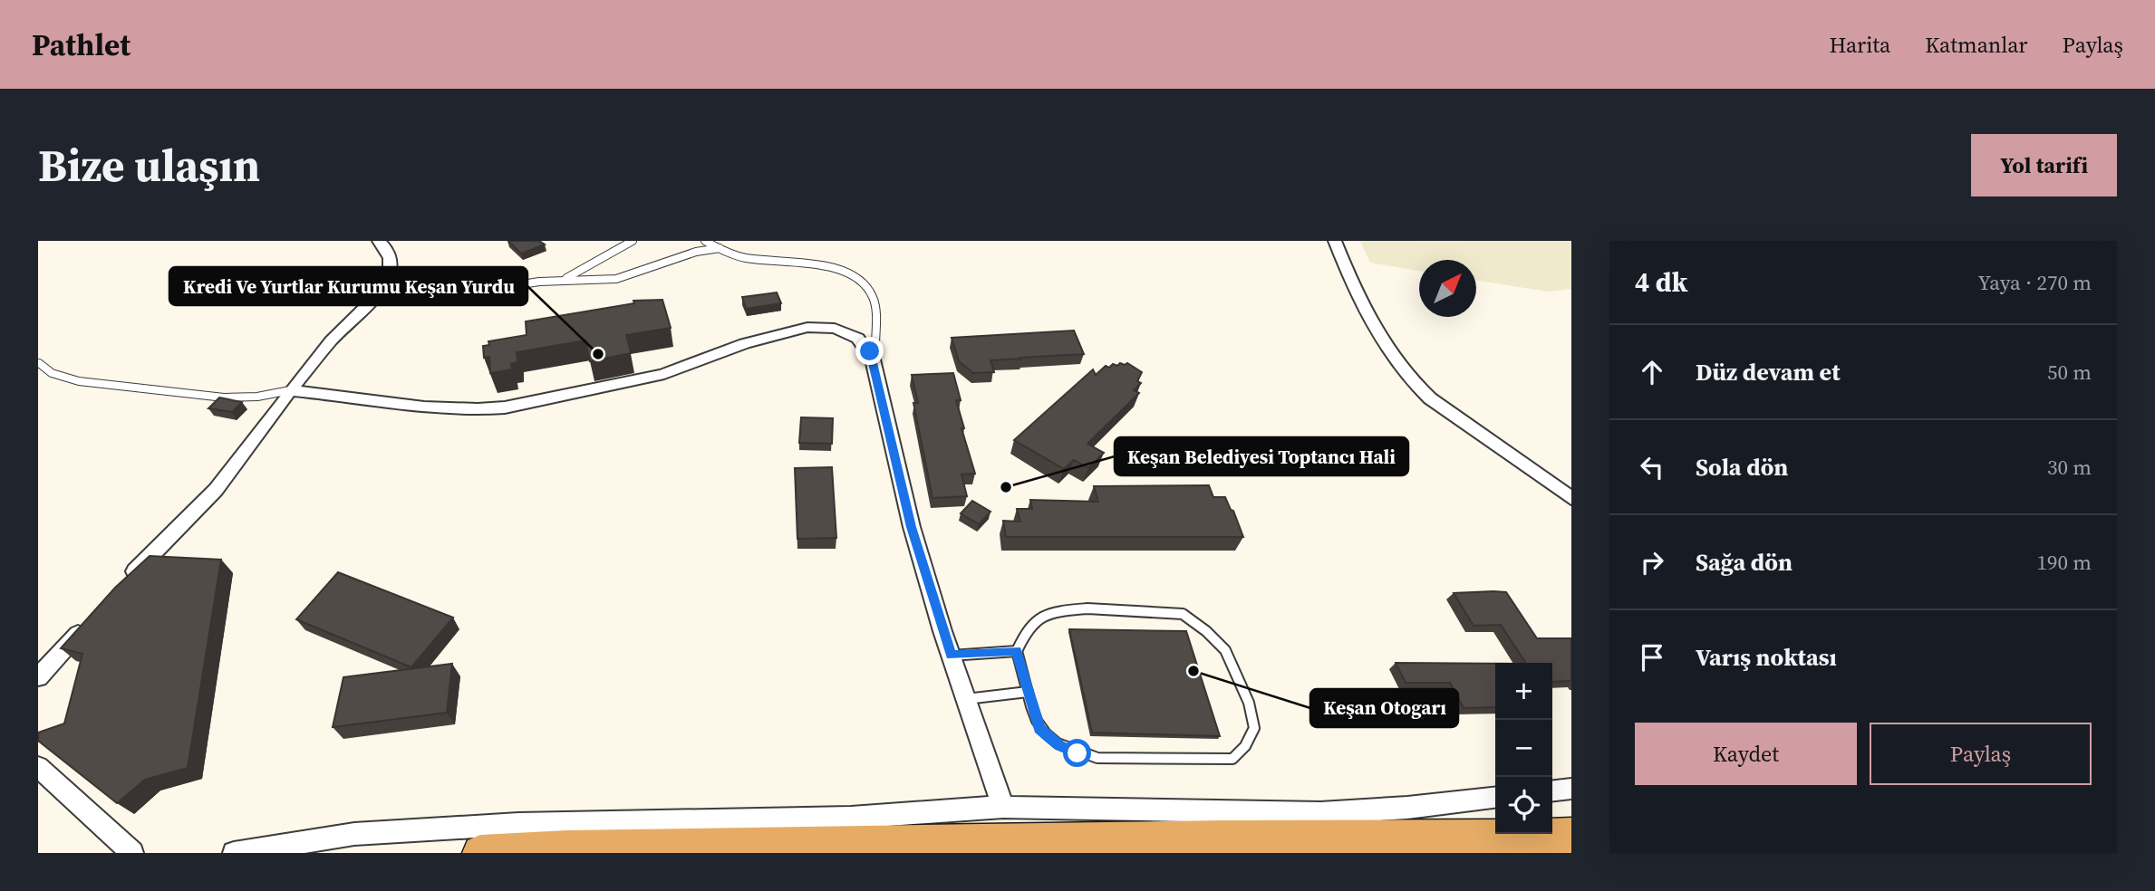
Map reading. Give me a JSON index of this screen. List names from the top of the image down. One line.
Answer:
{"places":["Kredi Ve Yurtlar Kurumu Keşan Yurdu","Keşan Belediyesi Toptancı Hali","Keşan Otogarı"],"north":"top right","page":{"header":"Pathlet","nav":["Harita","Katmanlar","Paylaş"],"buttons":["Yol tarifi",["Kaydet","Paylaş"]],"title":"Bize ulaşın","heading":["4 dk","Yaya · 270 m"],"list":[["Düz devam et","50 m"],["Sola dön","30 m"],["Sağa dön","190 m"],"Varış noktası"],"map_buttons":["+","−"]}}
